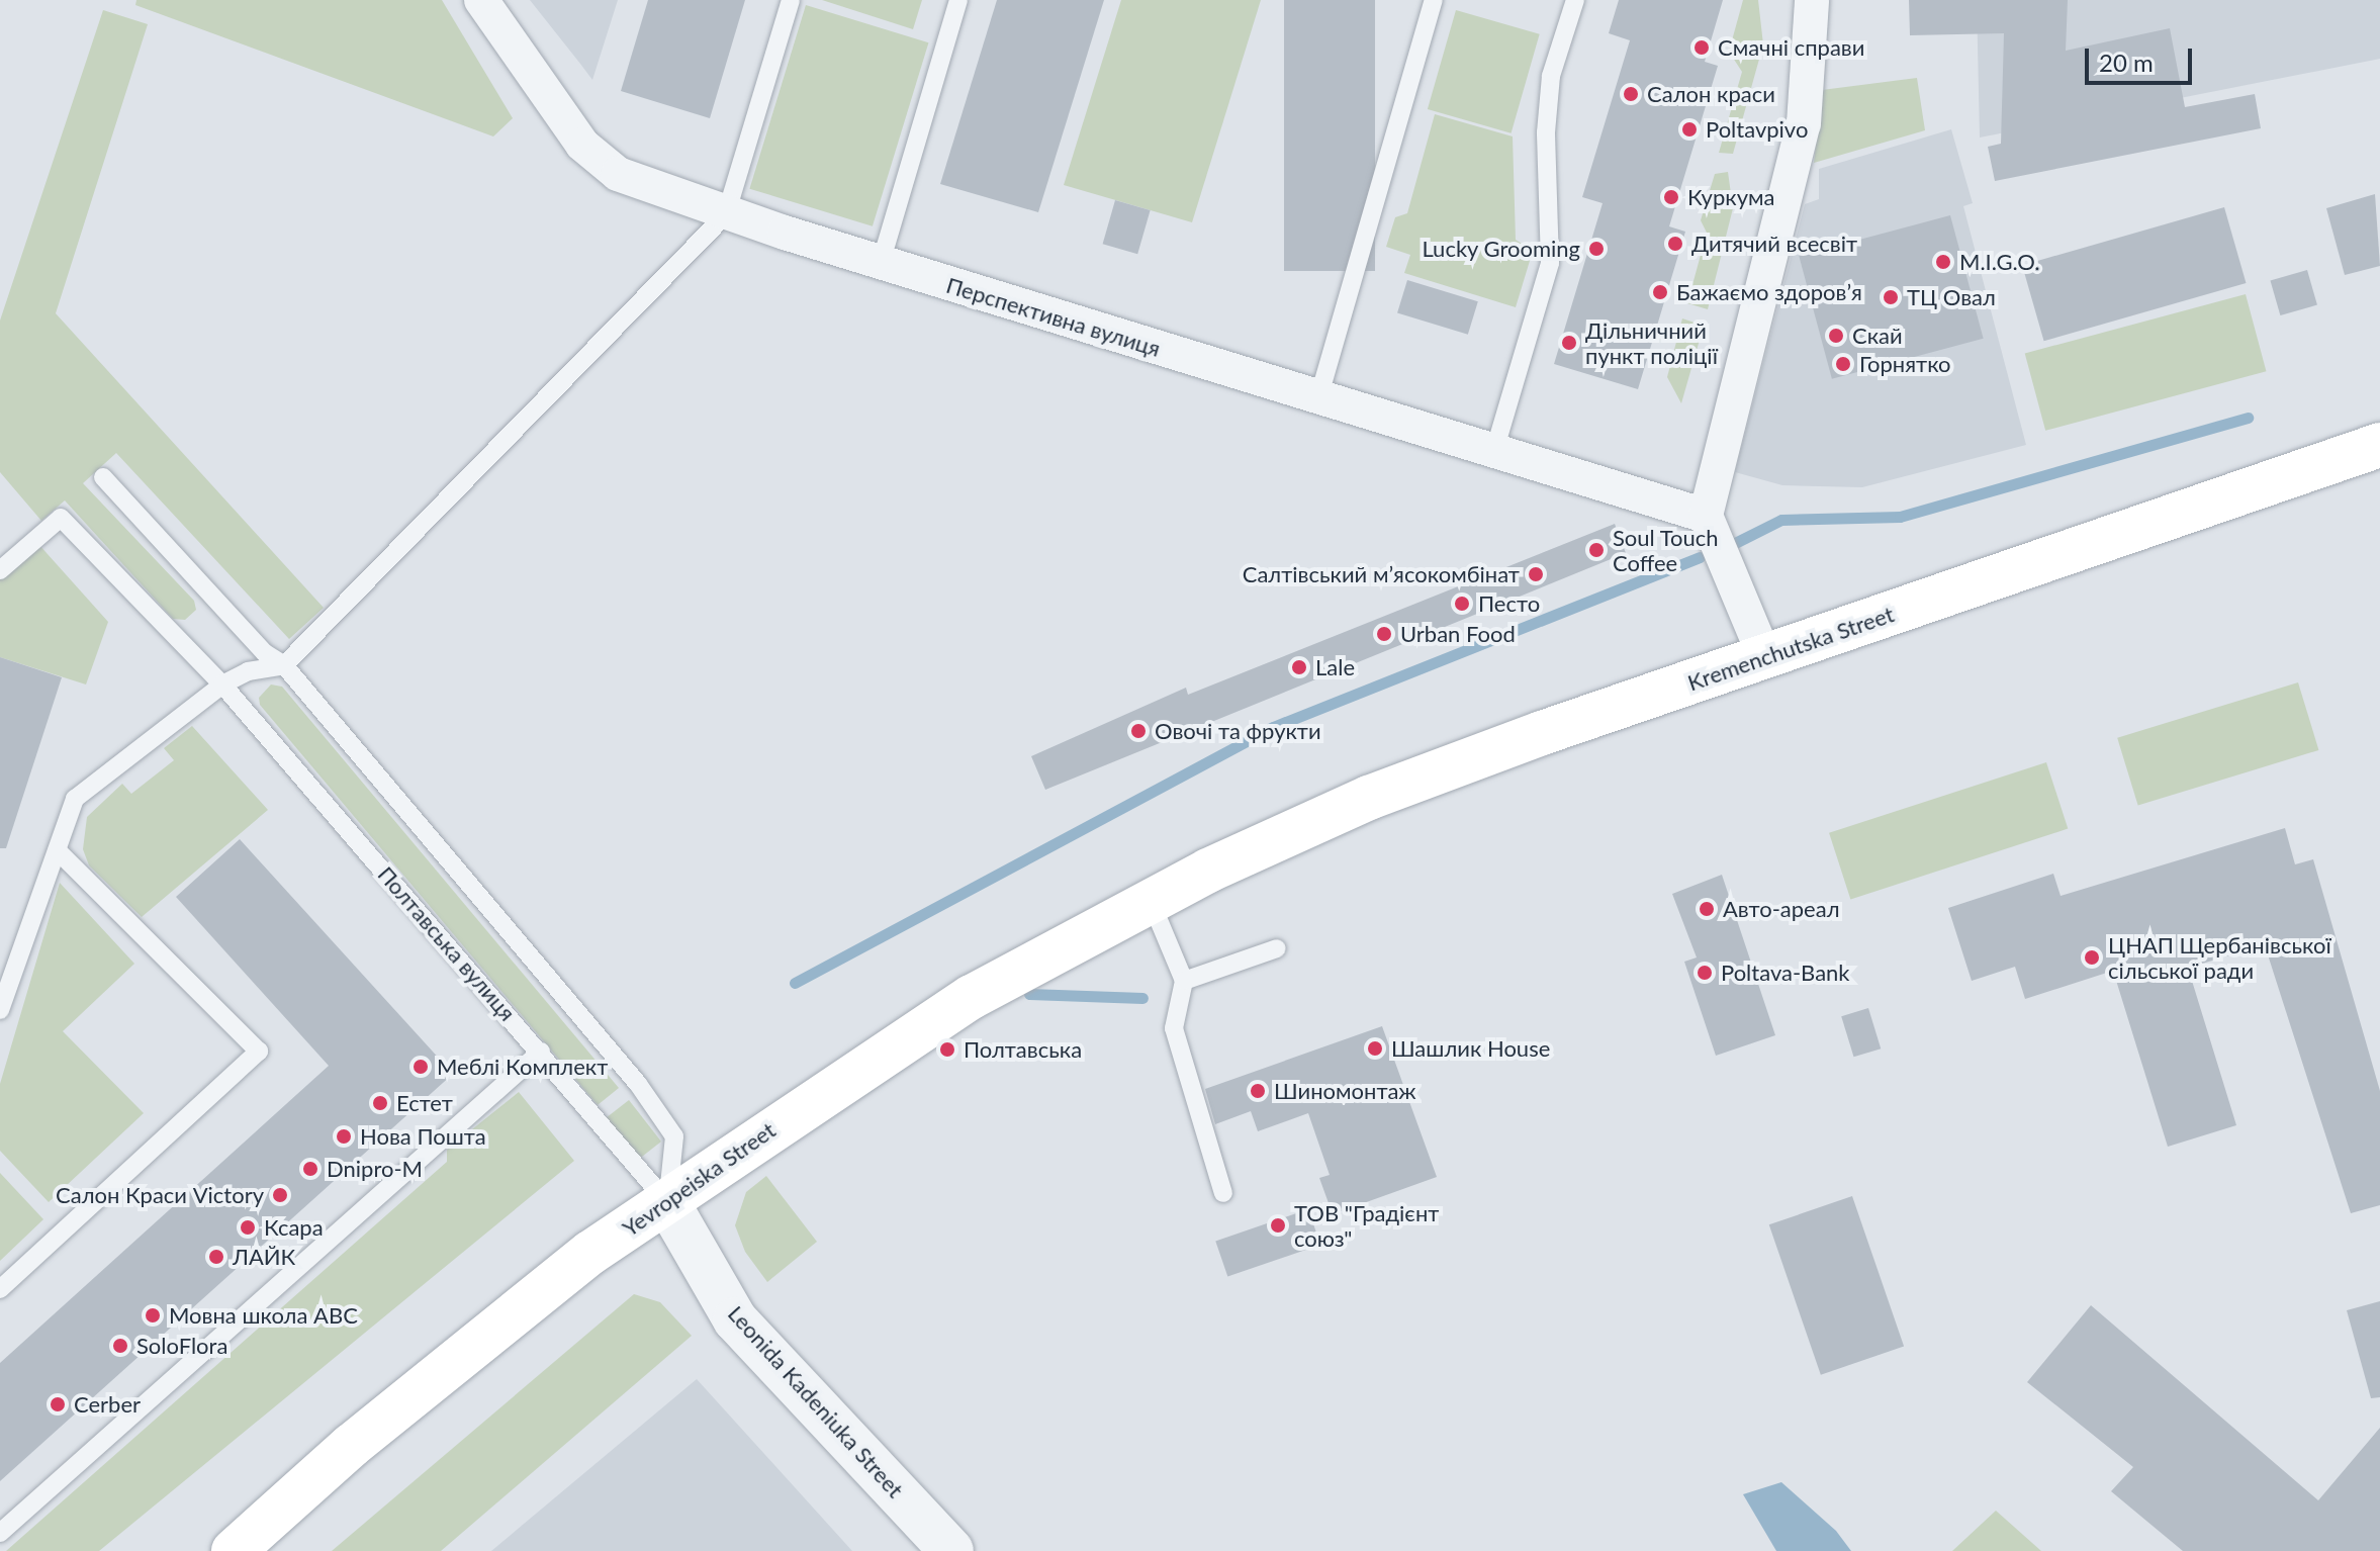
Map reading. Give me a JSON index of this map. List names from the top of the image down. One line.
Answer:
{"streets":{"highway":["Kremenchutska Street","Yevropeiska Street"],"street":["Перспективна вулиця","Leonida Kadeniuka Street"],"lane":["Полтавська вулиця"]},"crossings":[["Kremenchutska Street","Yevropeiska Street"],["Полтавська вулиця","Yevropeiska Street"],["Полтавська вулиця","Leonida Kadeniuka Street"],["Yevropeiska Street","Leonida Kadeniuka Street"]],"places":["Смачні справи","Салон краси","Poltavpivo","Куркума","Дитячий всесвіт","Lucky Grooming","M.I.G.O.","Бажаємо здоровʼя","ТЦ Овал","Скай","Дільничний пункт поліції","Горнятко","Soul Touch Coffee","Салтівський мʼясокомбінат","Песто","Urban Food","Lale","Овочі та фрукти","Авто-ареал","ЦНАП Щербанівської сільської ради","Poltava-Bank","Шашлик House","Полтавська","Меблі Комплект","Шиномонтаж","Естет","Нова Пошта","Dnipro-M","Салон Краси Victory","ТОВ \"Градієнт союз\"","Ксара","ЛАЙК","Мовна школа ABC","SoloFlora","Cerber"],"scale_bar":"20 m"}
